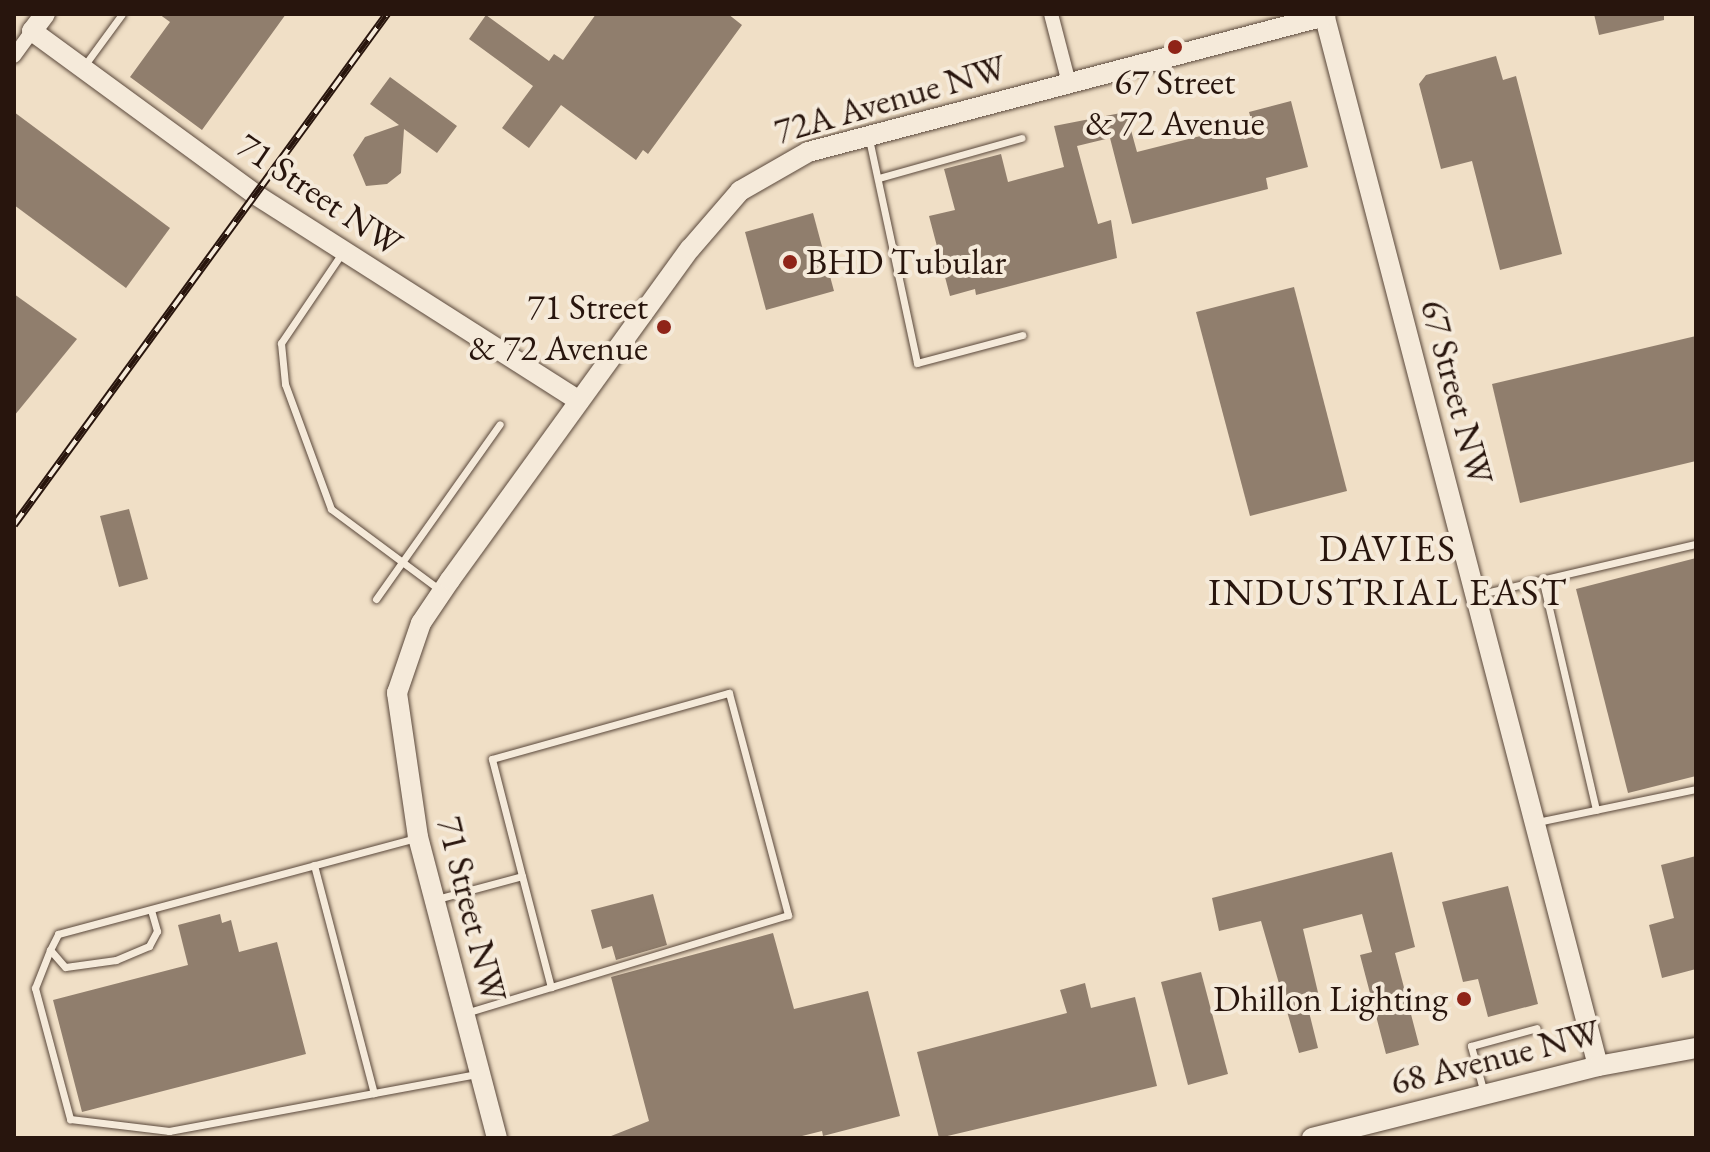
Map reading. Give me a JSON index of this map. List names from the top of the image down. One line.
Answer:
{"streets":{"street":["72A Avenue NW","71 Street NW","67 Street NW","68 Avenue NW"]},"crossings":[["72A Avenue NW","71 Street NW"],["72A Avenue NW","67 Street NW"],["67 Street NW","68 Avenue NW"]],"districts":["DAVIES INDUSTRIAL EAST"],"places":["67 Street & 72 Avenue","BHD Tubular","71 Street & 72 Avenue","Dhillon Lighting"]}
